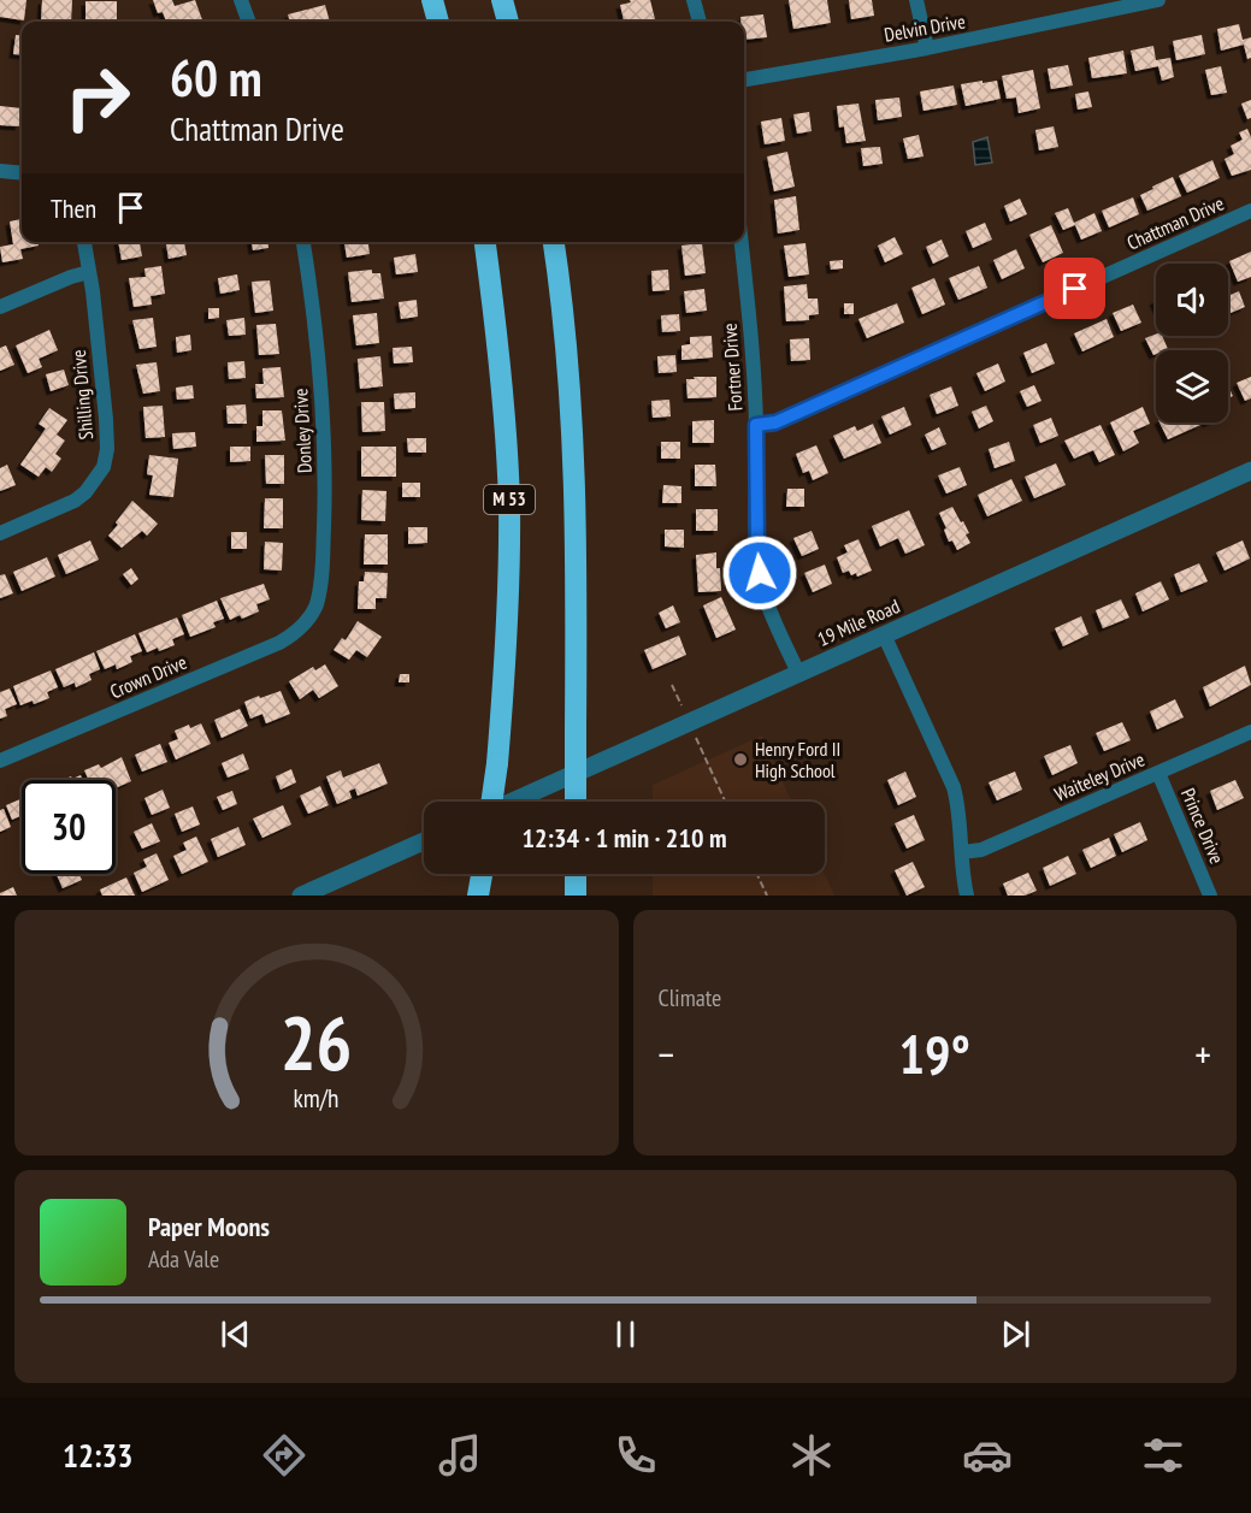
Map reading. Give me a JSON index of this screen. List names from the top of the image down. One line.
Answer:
{"streets":{"highway":["M 53"],"street":["Delvin Drive","Chattman Drive","Fortner Drive","Shilling Drive","Donley Drive","19 Mile Road","Crown Drive","Waiteley Drive","Prince Drive"]},"crossings":[["Chattman Drive","Fortner Drive"],["Fortner Drive","19 Mile Road"],["Donley Drive","Crown Drive"],["Waiteley Drive","Prince Drive"]],"places":["Henry Ford II High School"],"page":{"turn":["60 m","Chattman Drive"],"then":"Then","limit":"30","trip":"12:34 · 1 min · 210 m","tile":"Climate","heat":["−","19°","+"],"song":["Paper Moons","Ada Vale"],"tabs":"12:33","gauge":["26","km/h"]}}
